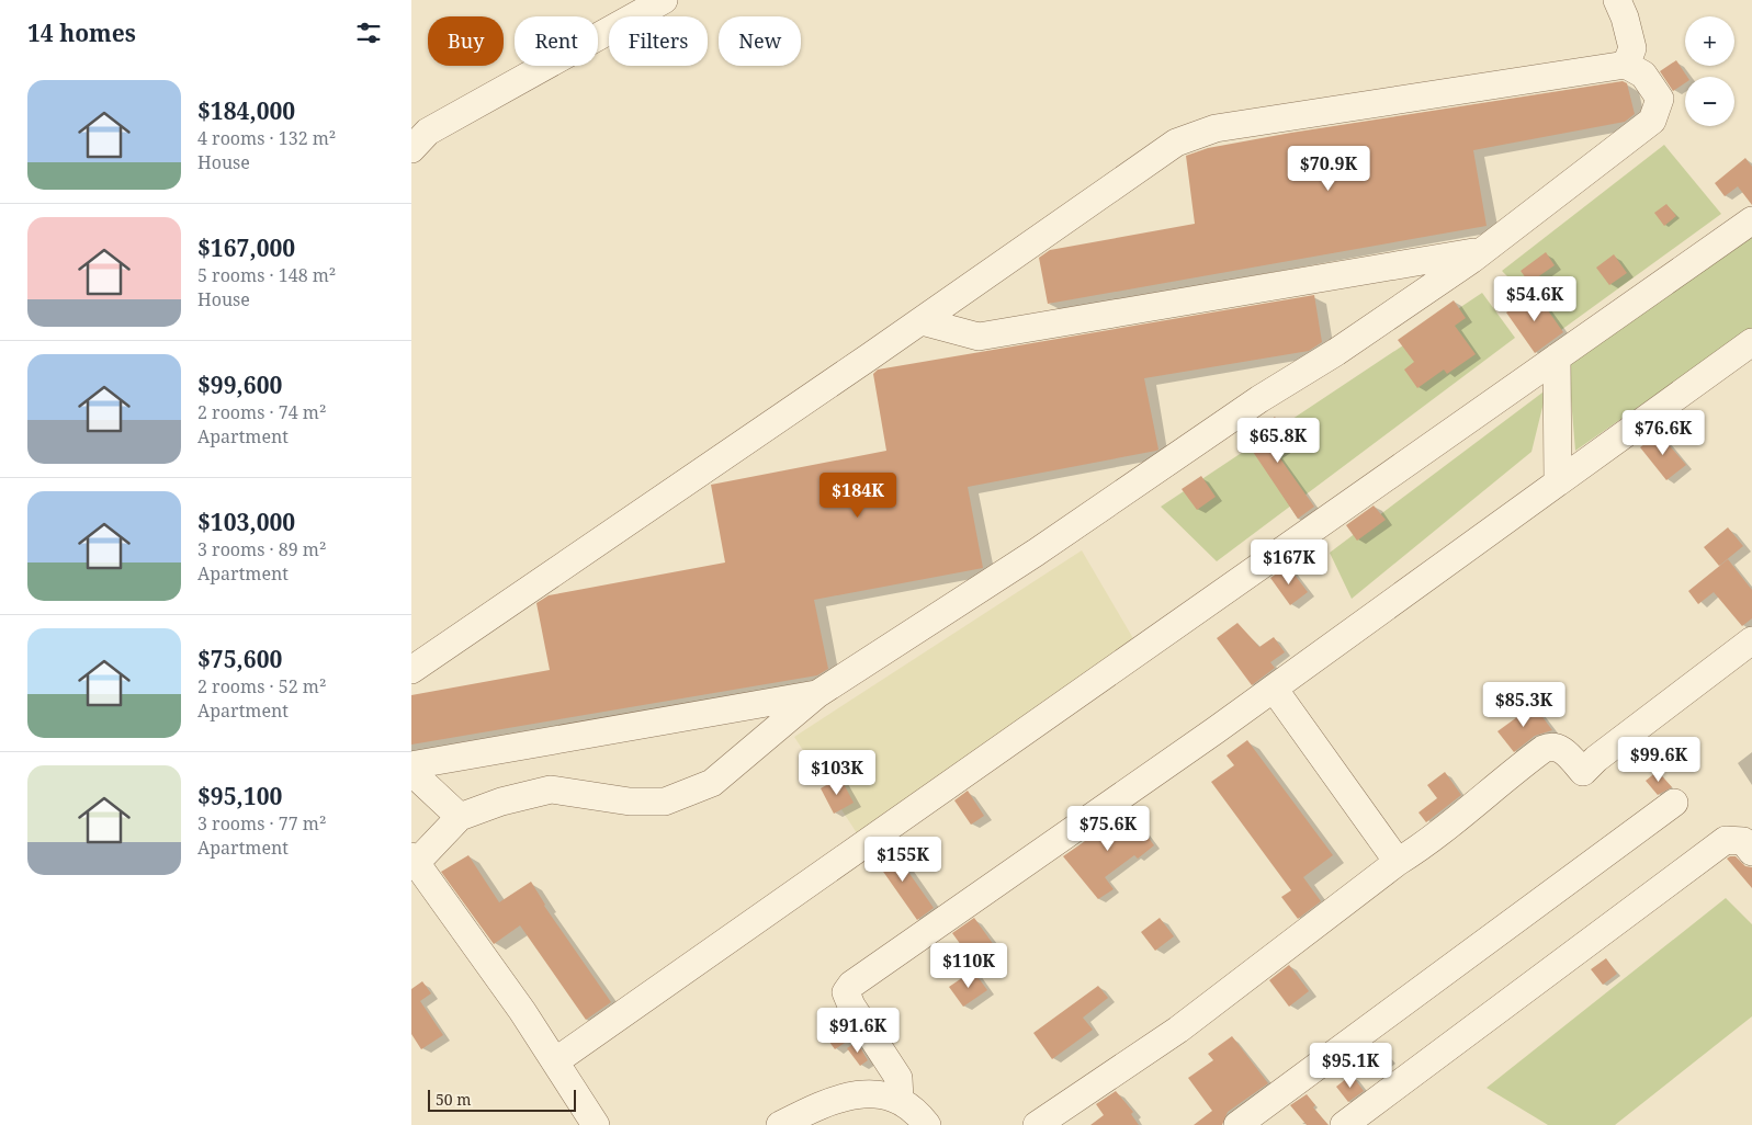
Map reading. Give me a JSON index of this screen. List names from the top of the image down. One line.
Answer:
{"scale_bar":"50 m","page":{"heading":"14 homes","map_buttons":["+","−"],"chip":["Buy","Rent","Filters","New"],"list":[{"name":"$184,000","note":"4 rooms · 132 m² · House"},{"name":"$167,000","note":"5 rooms · 148 m² · House"},{"name":"$99,600","note":"2 rooms · 74 m² · Apartment"},{"name":"$103,000","note":"3 rooms · 89 m² · Apartment"},{"name":"$75,600","note":"2 rooms · 52 m² · Apartment"},{"name":"$95,100","note":"3 rooms · 77 m² · Apartment"}],"price":["$70.9K","$54.6K","$76.6K","$65.8K","$184K","$167K","$85.3K","$99.6K","$103K","$75.6K","$155K","$110K","$91.6K","$95.1K"],"scale":"50 m"}}
